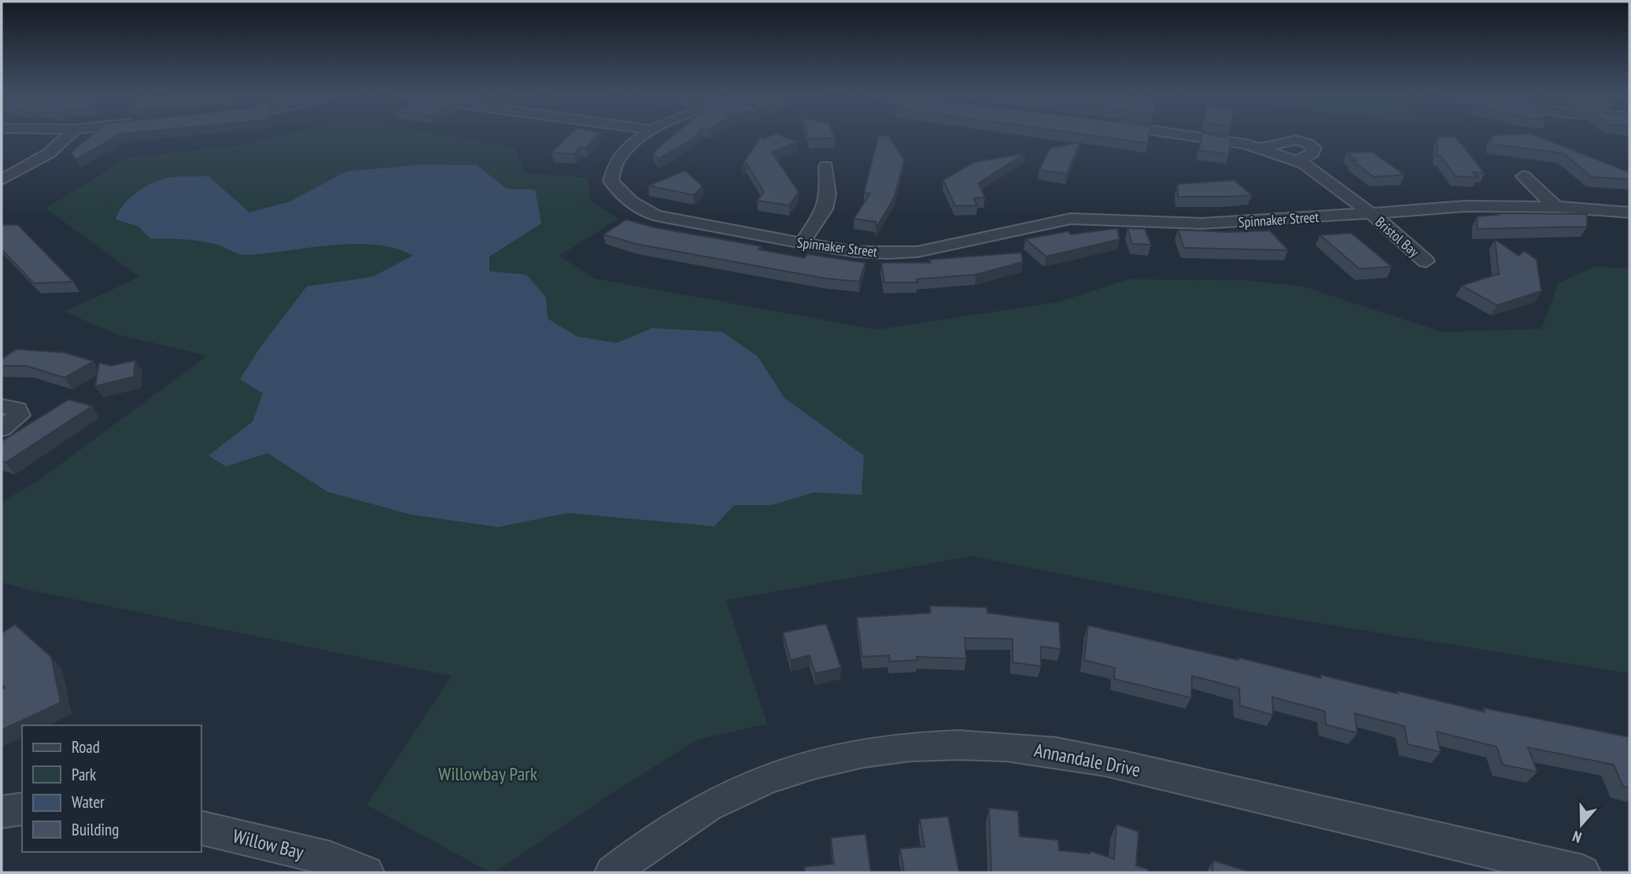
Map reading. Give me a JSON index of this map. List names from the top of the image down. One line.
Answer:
{"streets":{"street":["Spinnaker Street","Bristol Bay","Annandale Drive","Willow Bay"]},"crossings":[["Spinnaker Street","Bristol Bay"]],"parks":["Willowbay Park"],"legend":["Road","Park","Water","Building"],"north":"bottom"}
